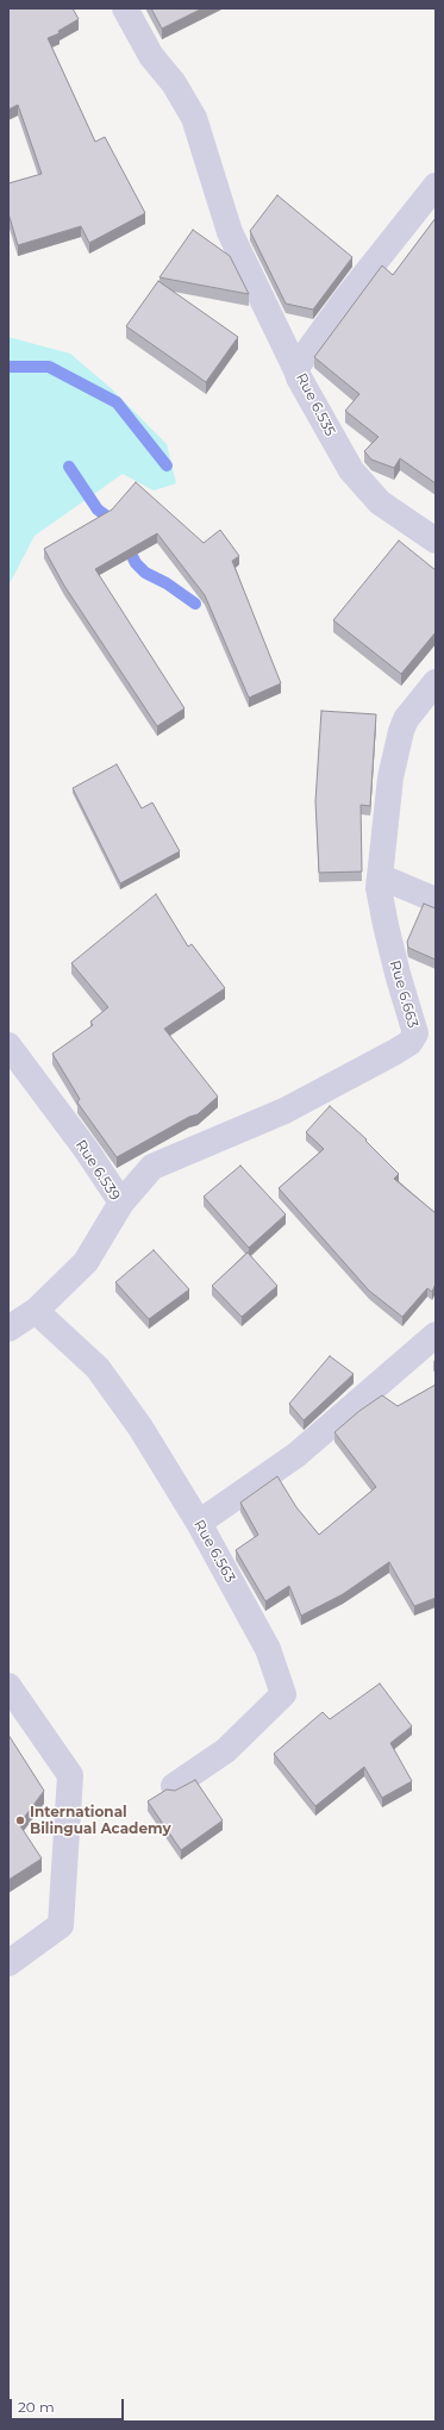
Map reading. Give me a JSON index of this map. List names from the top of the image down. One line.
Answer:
{"streets":{"street":["Rue 6.535","Rue 6.663","Rue 6.539","Rue 6.563"]},"crossings":[["Rue 6.663","Rue 6.539"],["Rue 6.539","Rue 6.563"]],"places":["International Bilingual Academy"],"scale_bar":"20 m"}
